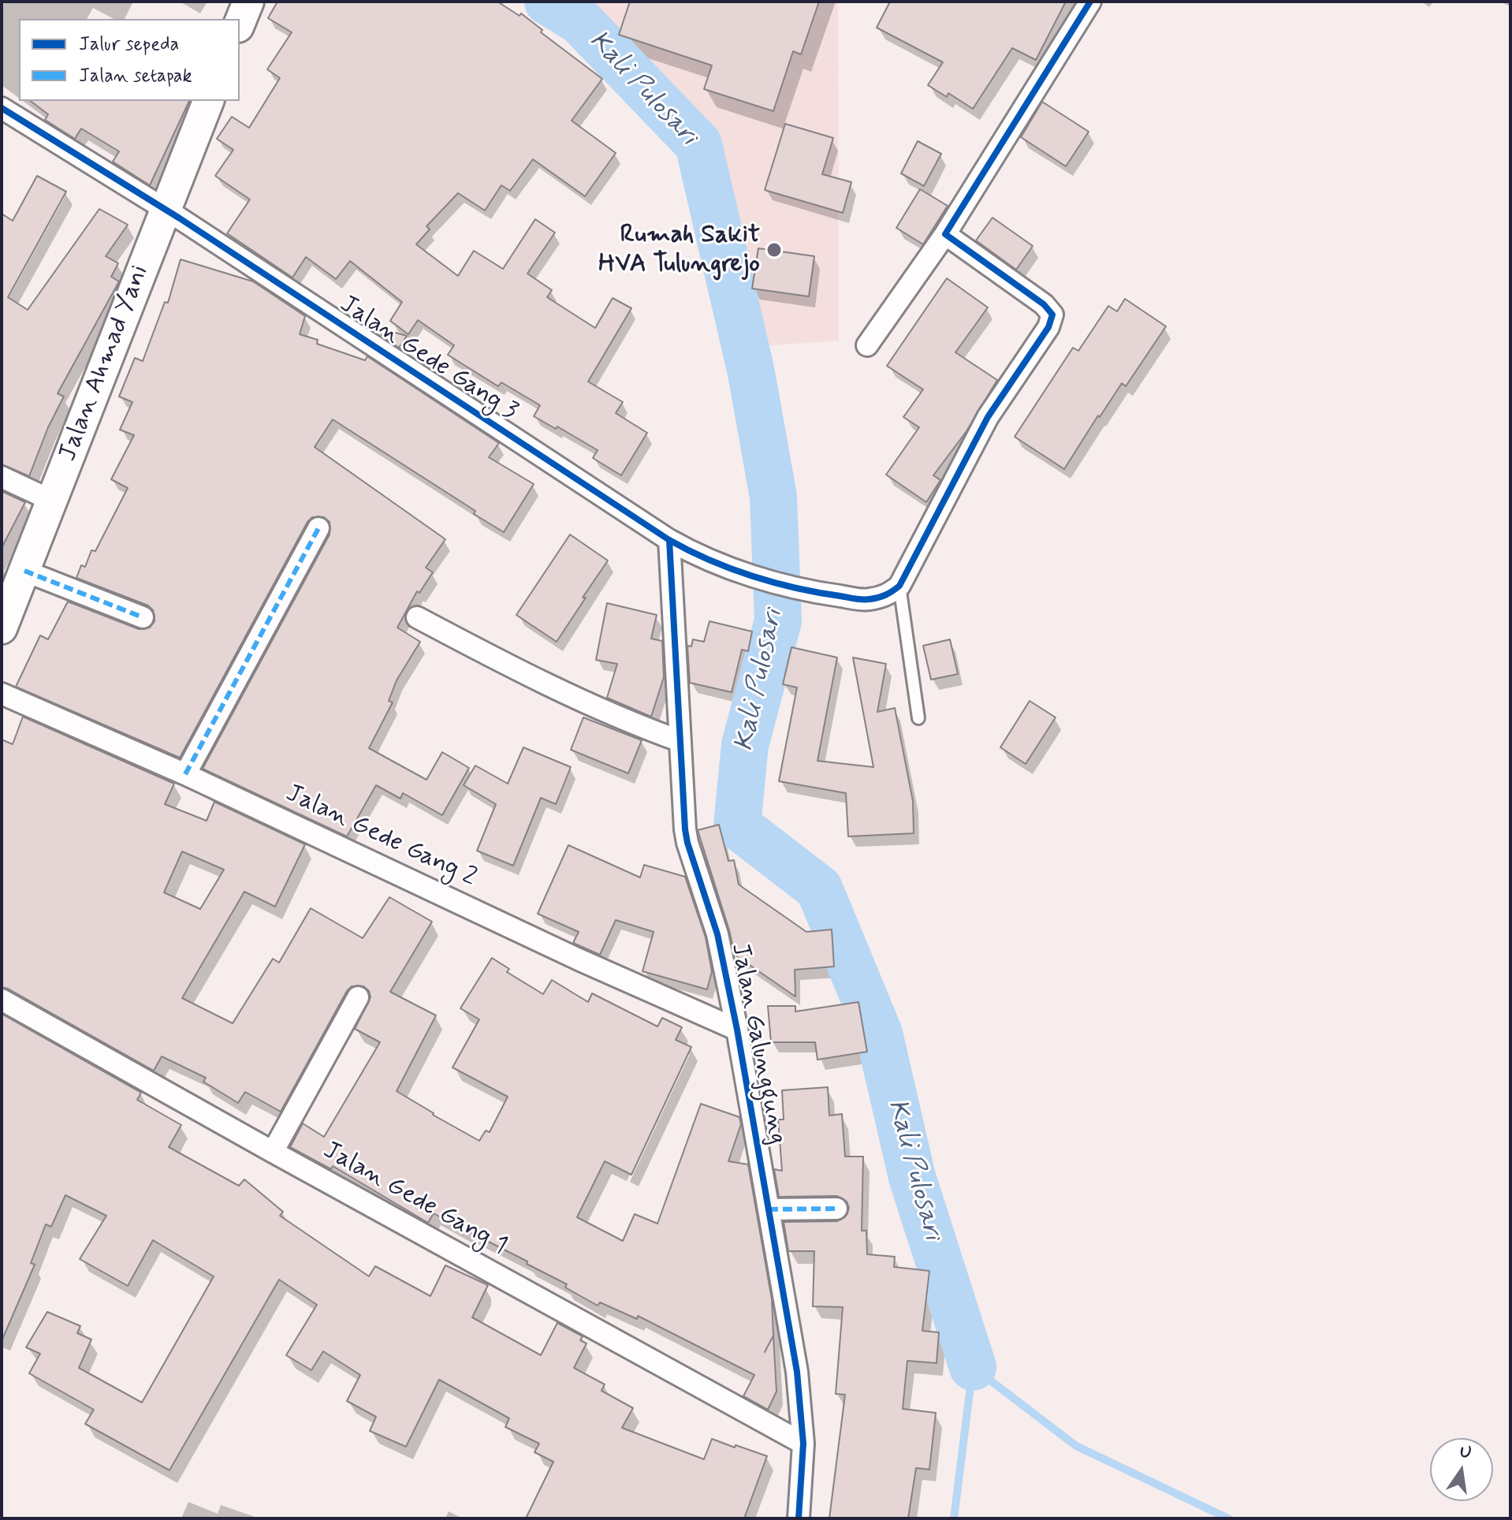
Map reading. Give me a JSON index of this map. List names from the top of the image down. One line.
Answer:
{"streets":{"main road":["Jalan Ahmad Yani"],"street":["Jalan Gede Gang 3","Jalan Gede Gang 2","Jalan Galunggung","Jalan Gede Gang 1"]},"crossings":[["Jalan Gede Gang 3","Jalan Ahmad Yani"],["Jalan Gede Gang 3","Jalan Galunggung"],["Jalan Gede Gang 2","Jalan Galunggung"],["Jalan Galunggung","Jalan Gede Gang 1"]],"water":["Kali Pulosari"],"places":["Rumah Sakit HVA Tulungrejo"],"legend":["Jalur sepeda","Jalan setapak"],"north":"top"}
